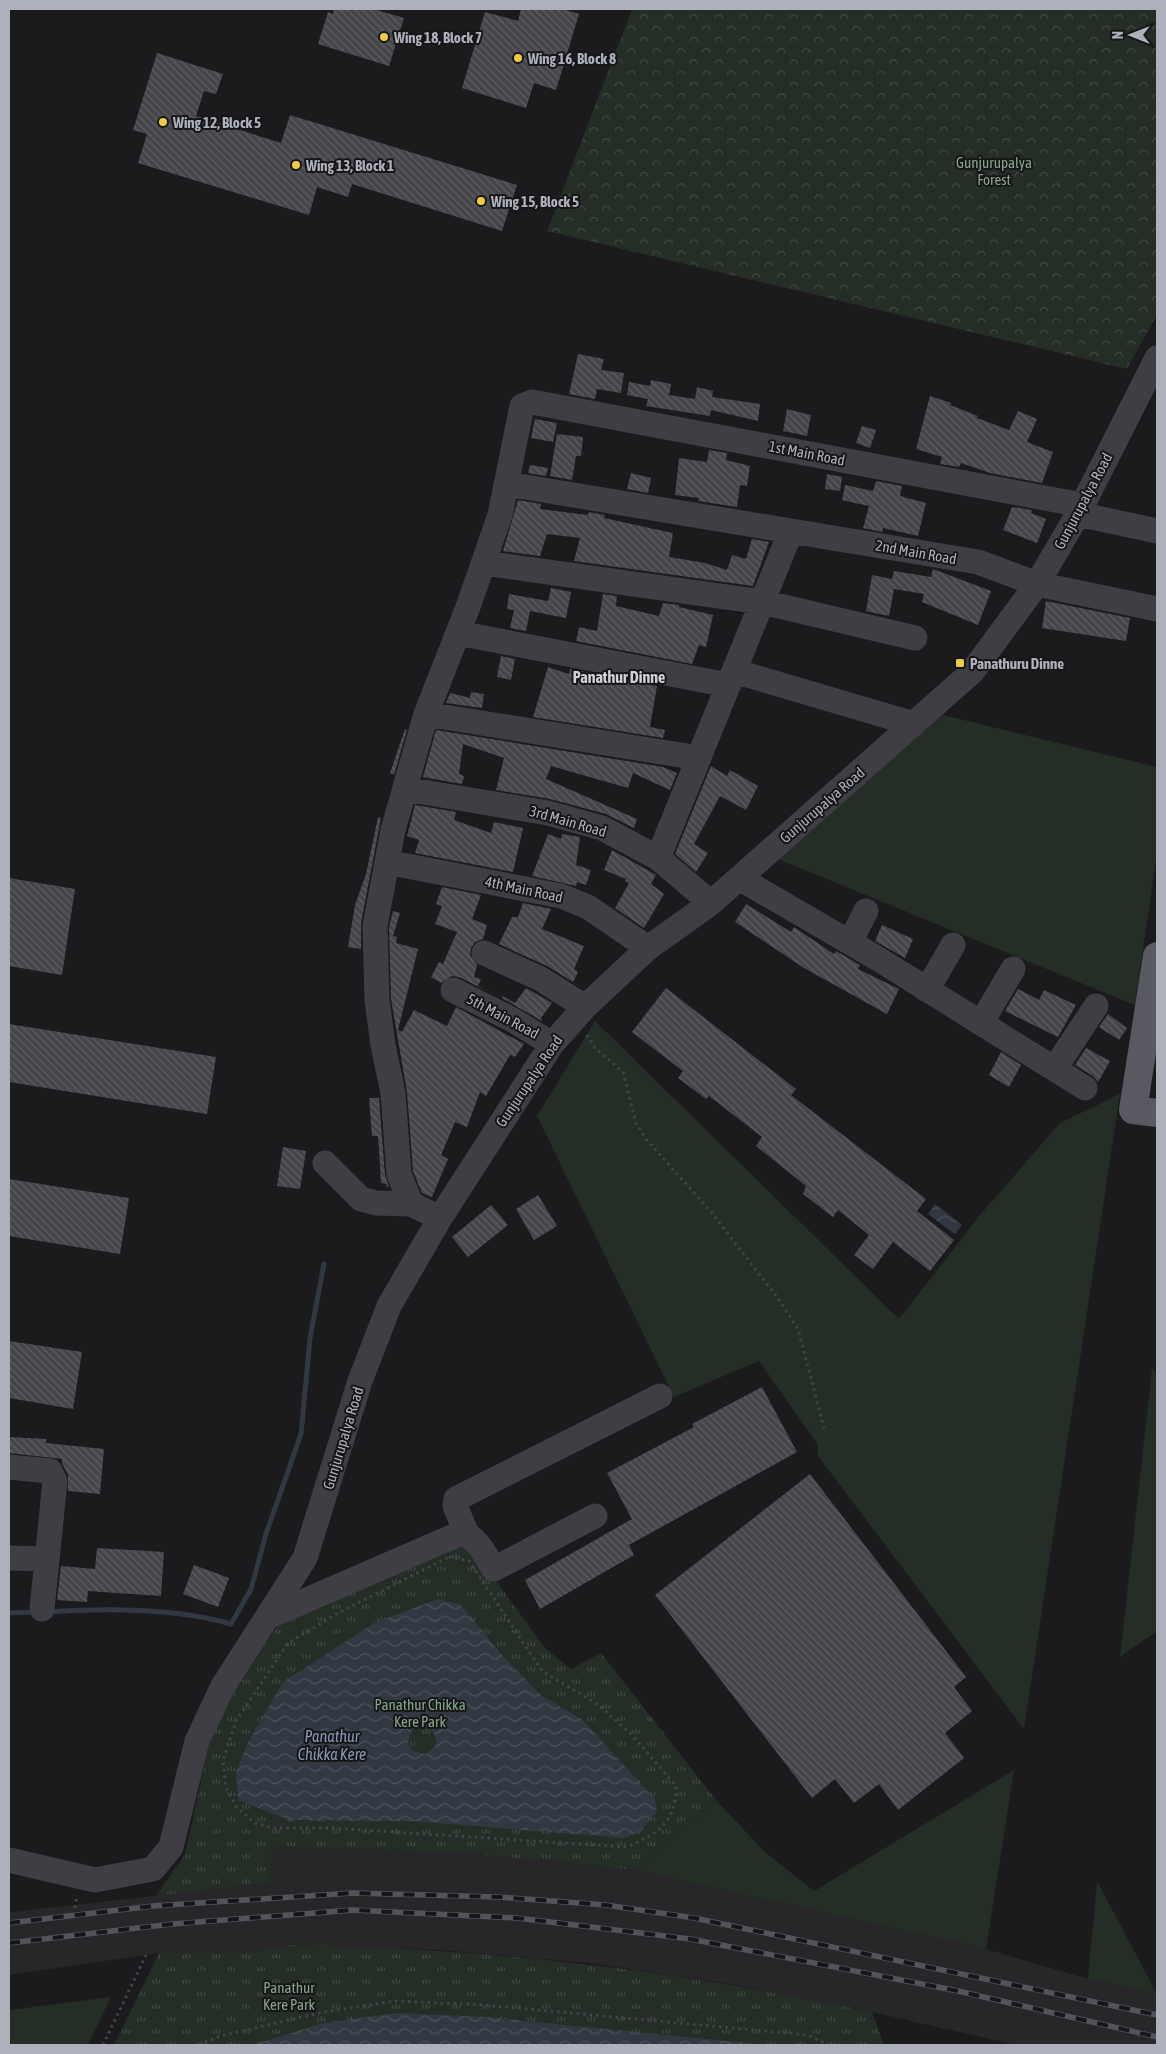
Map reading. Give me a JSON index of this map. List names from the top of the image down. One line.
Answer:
{"streets":{"street":["1st Main Road","Gunjurupalya Road","2nd Main Road","3rd Main Road","4th Main Road","5th Main Road"]},"crossings":[["1st Main Road","Gunjurupalya Road"],["1st Main Road","2nd Main Road"],["Gunjurupalya Road","2nd Main Road"],["Gunjurupalya Road","3rd Main Road"],["Gunjurupalya Road","4th Main Road"],["Gunjurupalya Road","5th Main Road"]],"districts":["Panathur Dinne"],"water":["Panathur Chikka Kere"],"parks":["Gunjurupalya Forest","Panathur Chikka Kere Park","Panathur Kere Park"],"places":{"other":["Wing 18, Block 7","Wing 16, Block 8","Wing 12, Block 5","Wing 13, Block 1","Wing 15, Block 5"],"transit":["Panathuru Dinne"]},"north":"left"}
